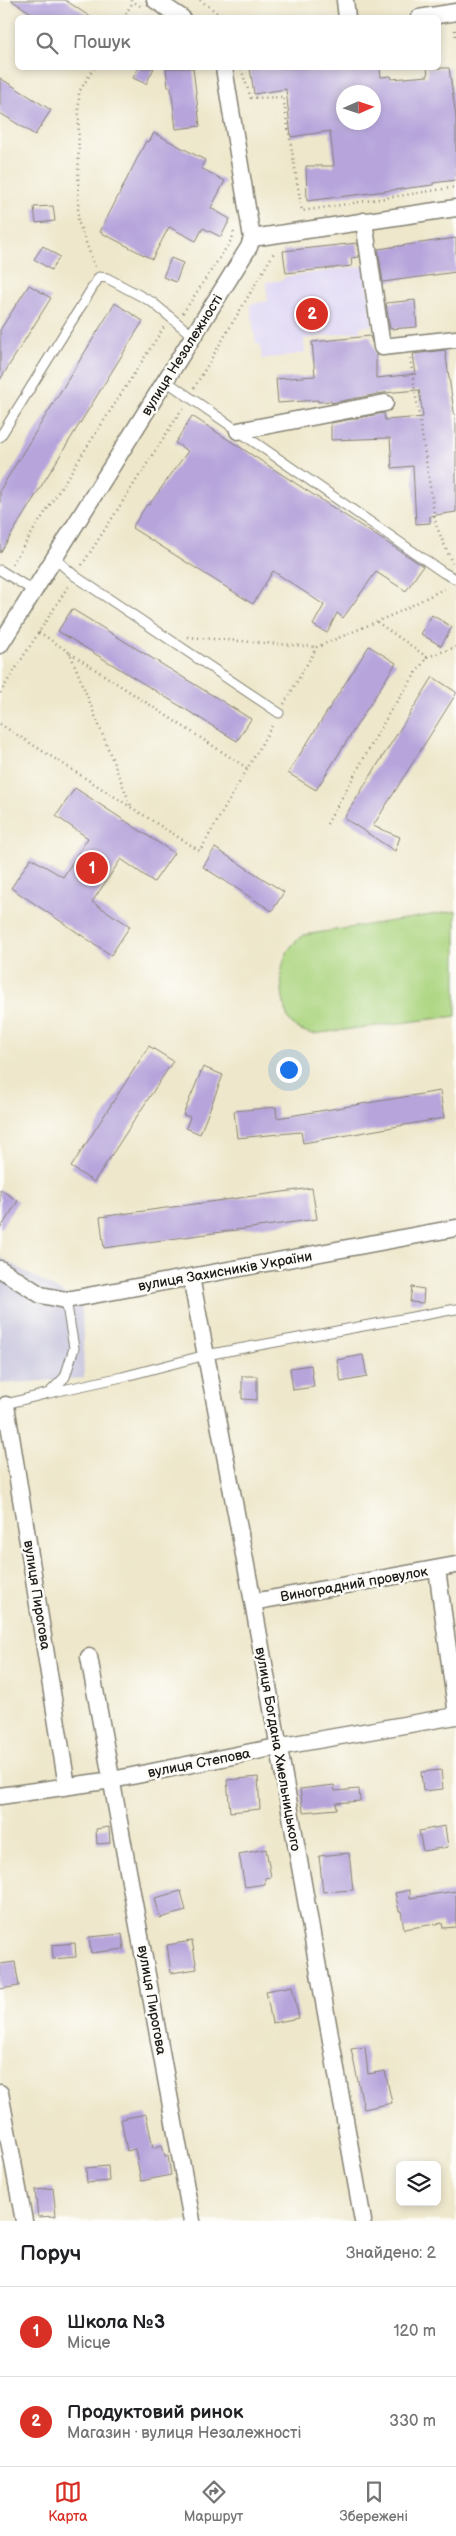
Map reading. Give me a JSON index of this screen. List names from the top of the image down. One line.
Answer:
{"streets":{"street":["вулиця Незалежності","вулиця Захисників України","Виноградний провулок","вулиця Пирогова","вулиця Богдана Хмельницького","вулиця Степова"]},"crossings":[["вулиця Захисників України","вулиця Богдана Хмельницького"],["Виноградний провулок","вулиця Богдана Хмельницького"],["вулиця Пирогова","вулиця Степова"],["вулиця Богдана Хмельницького","вулиця Степова"]],"north":"right","page":{"search":"Пошук","pins":["2","1"],"heading":["Поруч","Знайдено: 2"],"list":[{"mark":"1","name":"Школа №3","note":"Місце","value":"120 m"},{"mark":"2","name":"Продуктовий ринок","note":"Магазин · вулиця Незалежності","value":"330 m"}],"nav":["Карта","Маршрут","Збережені"]}}
